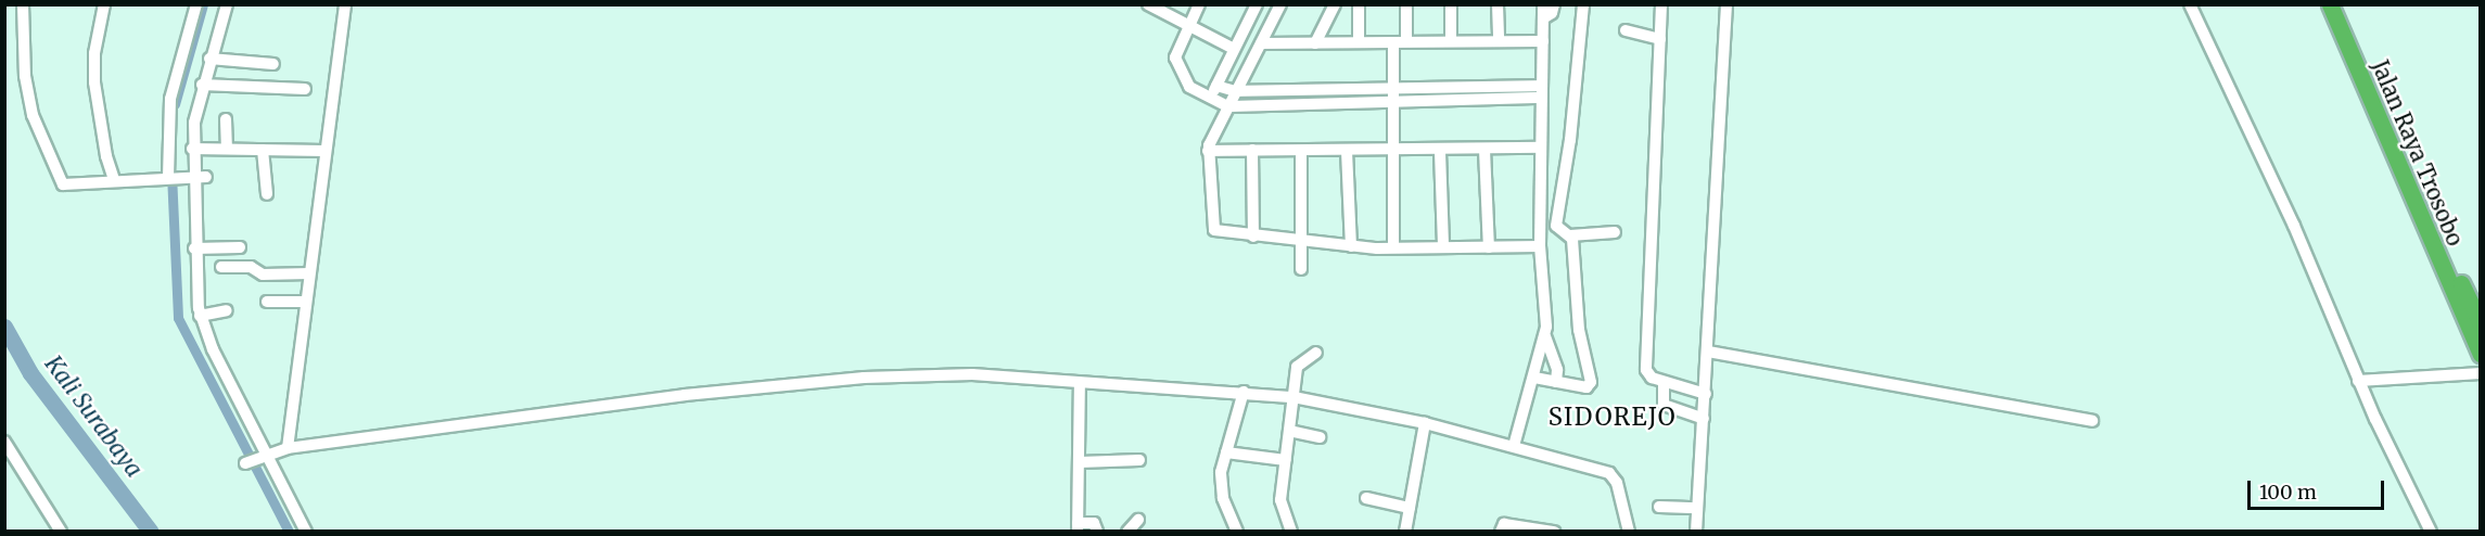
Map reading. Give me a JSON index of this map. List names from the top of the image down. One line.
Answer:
{"streets":{"highway":["Jalan Raya Trosobo"]},"districts":["SIDOREJO"],"water":["Kali Surabaya"],"scale_bar":"100 m"}
